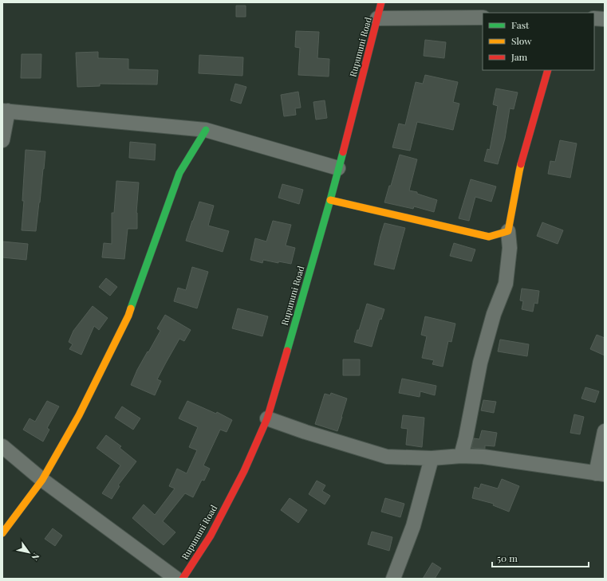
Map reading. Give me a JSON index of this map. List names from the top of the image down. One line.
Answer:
{"streets":{"street":["Rupununi Road"]},"legend":["Fast","Slow","Jam"],"scale_bar":"50 m","north":"bottom right"}
